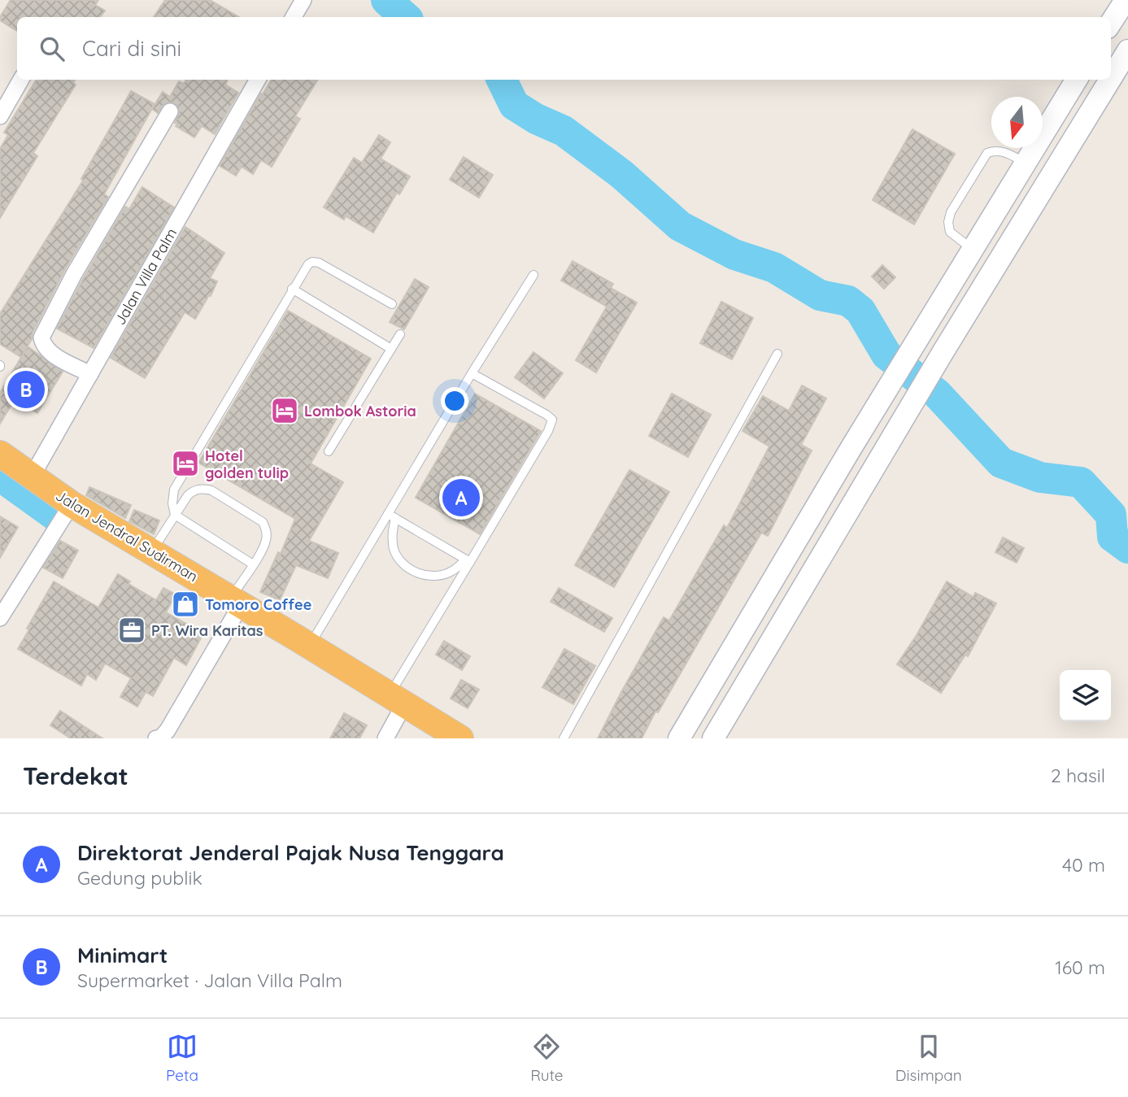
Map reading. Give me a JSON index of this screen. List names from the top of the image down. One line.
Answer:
{"streets":{"highway":["Jalan Jendral Sudirman"],"street":["Jalan Villa Palm"]},"crossings":[["Jalan Villa Palm","Jalan Jendral Sudirman"]],"places":{"hotel":["Lombok Astoria","Hotel golden tulip"],"shop":["Tomoro Coffee"],"office":["PT. Wira Karitas"]},"north":"bottom","page":{"search":"Cari di sini","pins":["B","A"],"heading":["Terdekat","2 hasil"],"list":[{"mark":"A","name":"Direktorat Jenderal Pajak Nusa Tenggara","note":"Gedung publik","value":"40 m"},{"mark":"B","name":"Minimart","note":"Supermarket · Jalan Villa Palm","value":"160 m"}],"nav":["Peta","Rute","Disimpan"]}}
